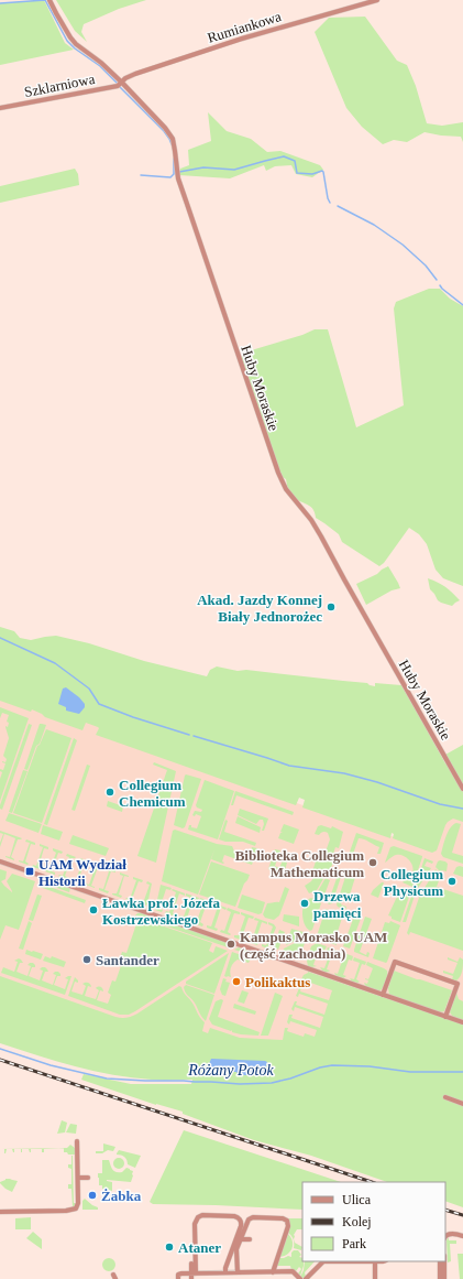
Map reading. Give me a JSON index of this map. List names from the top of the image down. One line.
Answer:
{"streets":{"street":["Rumiankowa","Szklarniowa","Huby Moraskie"]},"crossings":[["Rumiankowa","Szklarniowa"],["Rumiankowa","Huby Moraskie"],["Szklarniowa","Huby Moraskie"]],"water":["Różany Potok"],"places":{"other":["Akad. Jazdy Konnej Biały Jednorożec","Collegium Chemicum","Biblioteka Collegium Mathematicum","Collegium Physicum","Drzewa pamięci","Ławka prof. Józefa Kostrzewskiego","Kampus Morasko UAM (część zachodnia)","Santander","Polikaktus","Żabka","Ataner"],"transit":["UAM Wydział Historii"]},"legend":["Ulica","Kolej","Park"]}
